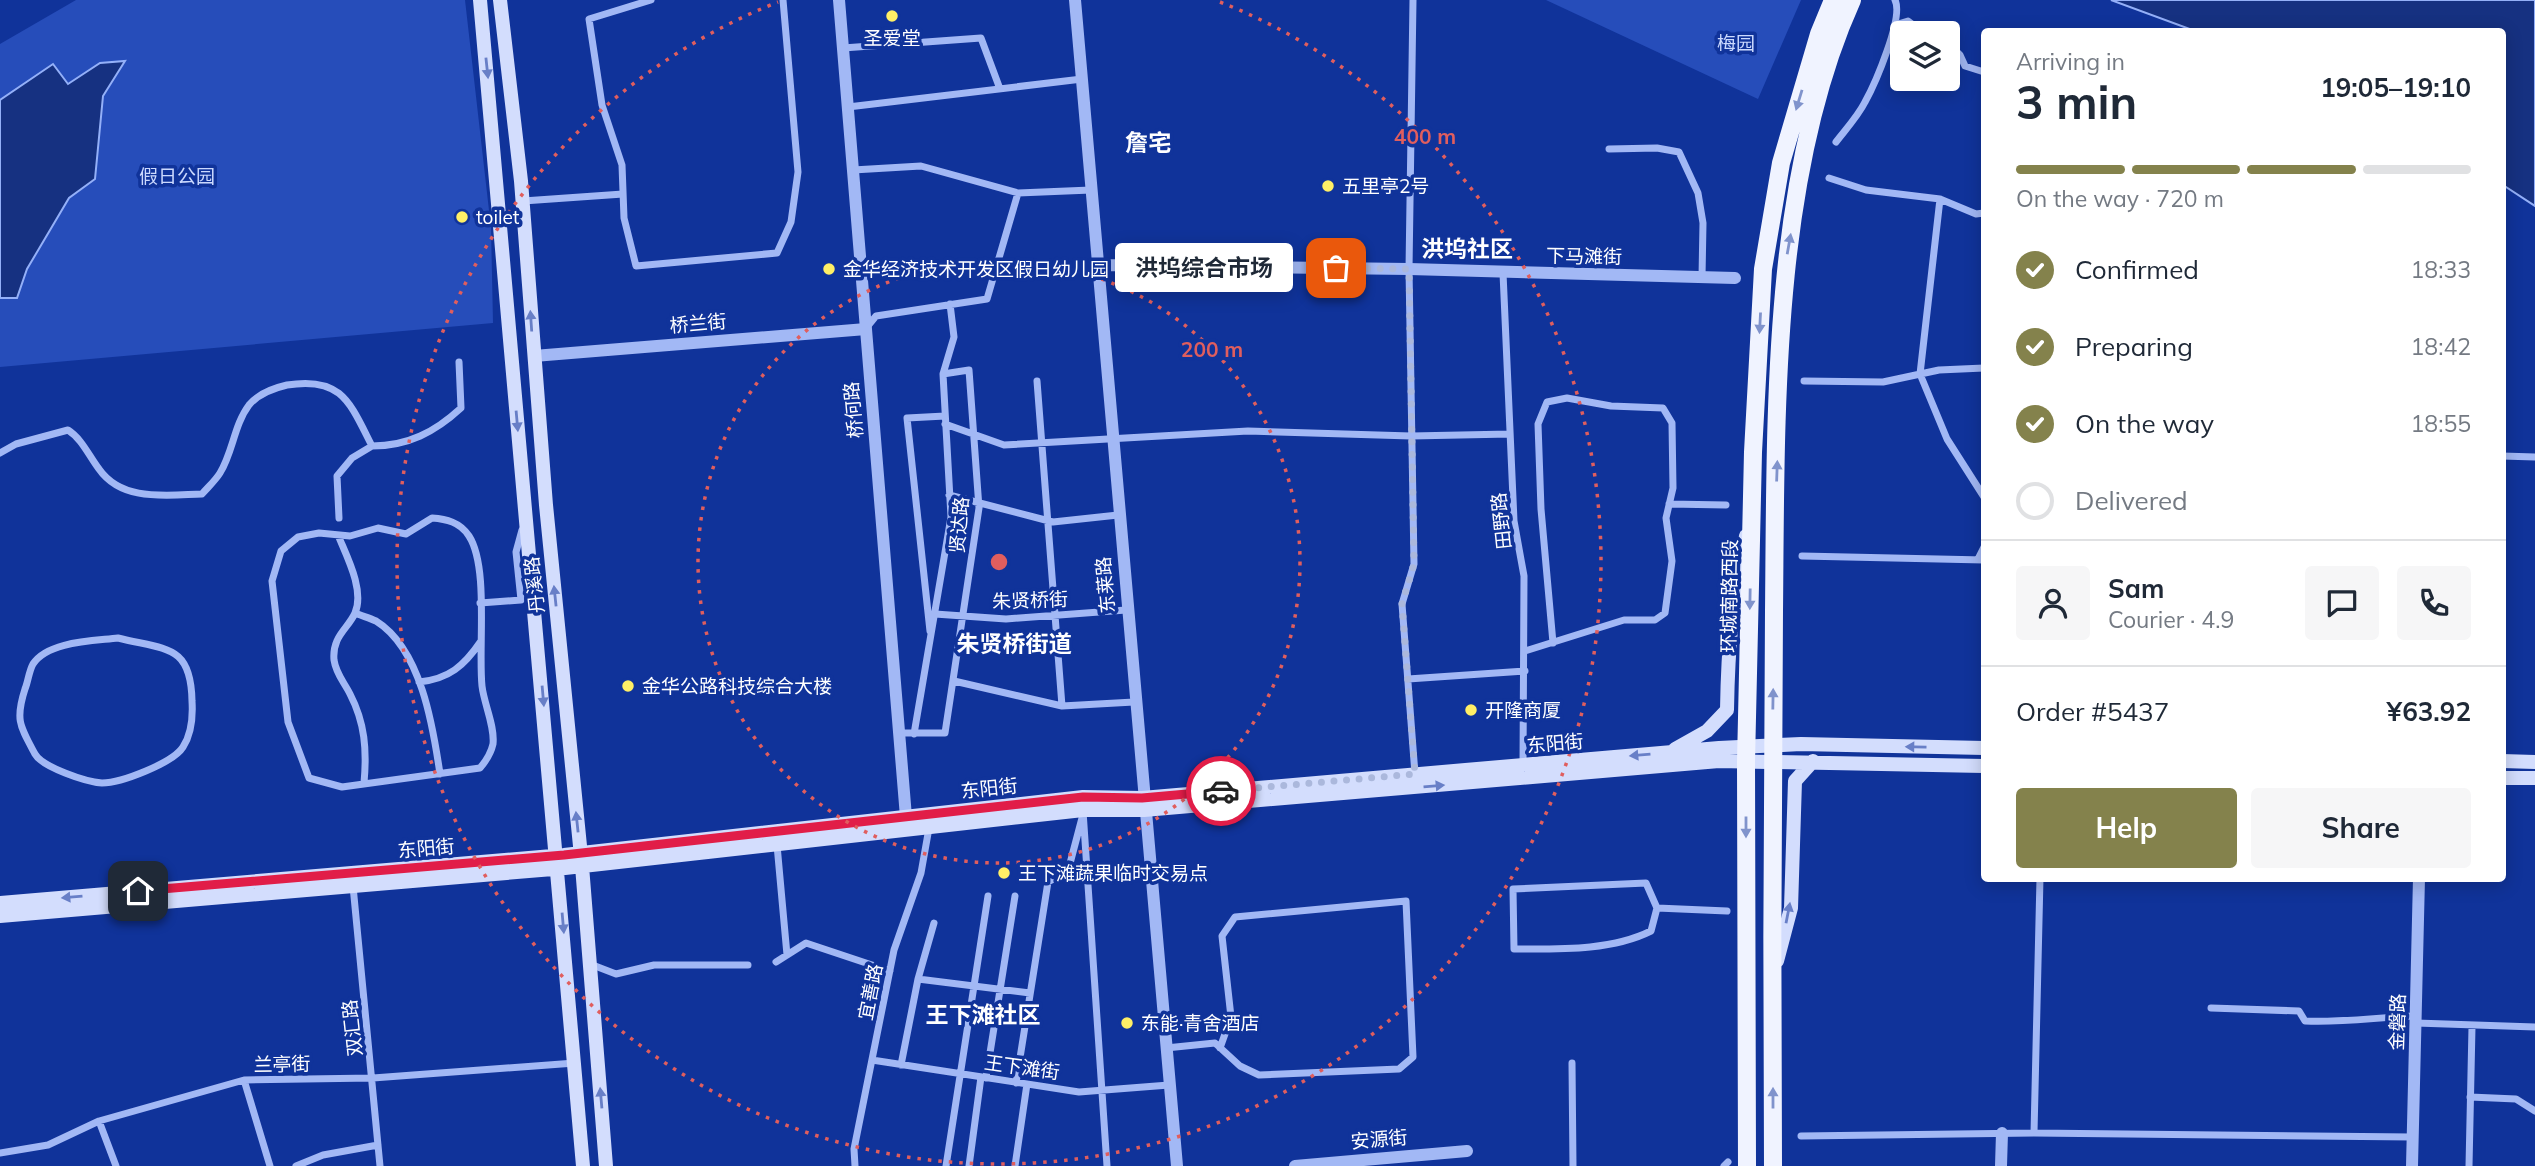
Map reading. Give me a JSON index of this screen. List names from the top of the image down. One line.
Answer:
{"streets":{"main road":["丹溪路","环城南路西段","东阳街"],"street":["下马滩街","桥兰街","桥何路","田野路","贤达路","东莱路","朱贤桥街","宜善路","金磐路","双汇路","兰亭街","王下滩街","安源街"]},"crossings":[["下马滩街","田野路"],["下马滩街","东莱路"],["桥兰街","桥何路"],["桥兰街","丹溪路"],["桥何路","贤达路"],["桥何路","东阳街"],["田野路","东阳街"],["贤达路","朱贤桥街"],["丹溪路","东阳街"],["丹溪路","兰亭街"],["东莱路","朱贤桥街"],["东莱路","东阳街"],["东莱路","王下滩街"],["环城南路西段","东阳街"],["东阳街","宜善路"],["东阳街","双汇路"],["宜善路","王下滩街"],["双汇路","兰亭街"]],"districts":["詹宅","洪坞社区","朱贤桥街道","王下滩社区"],"parks":["梅园","假日公园"],"places":["圣爱堂","五里亭2号","toilet","洪坞综合市场","金华经济技术开发区假日幼儿园","金华公路科技综合大楼","开隆商厦","王下滩蔬果临时交易点","东能·青舍酒店"],"page":{"heading":["3 min","Arriving in","19:05–19:10"],"panel":["Sam","Courier · 4.9","Order #5437","¥63.92"],"bar":"On the way · 720 m","list":[["Confirmed","18:33"],["Preparing","18:42"],["On the way","18:55"],"Delivered"],"bubble":"洪坞综合市场","buttons":["Help","Share"]},"rings":["400 m","200 m"]}
